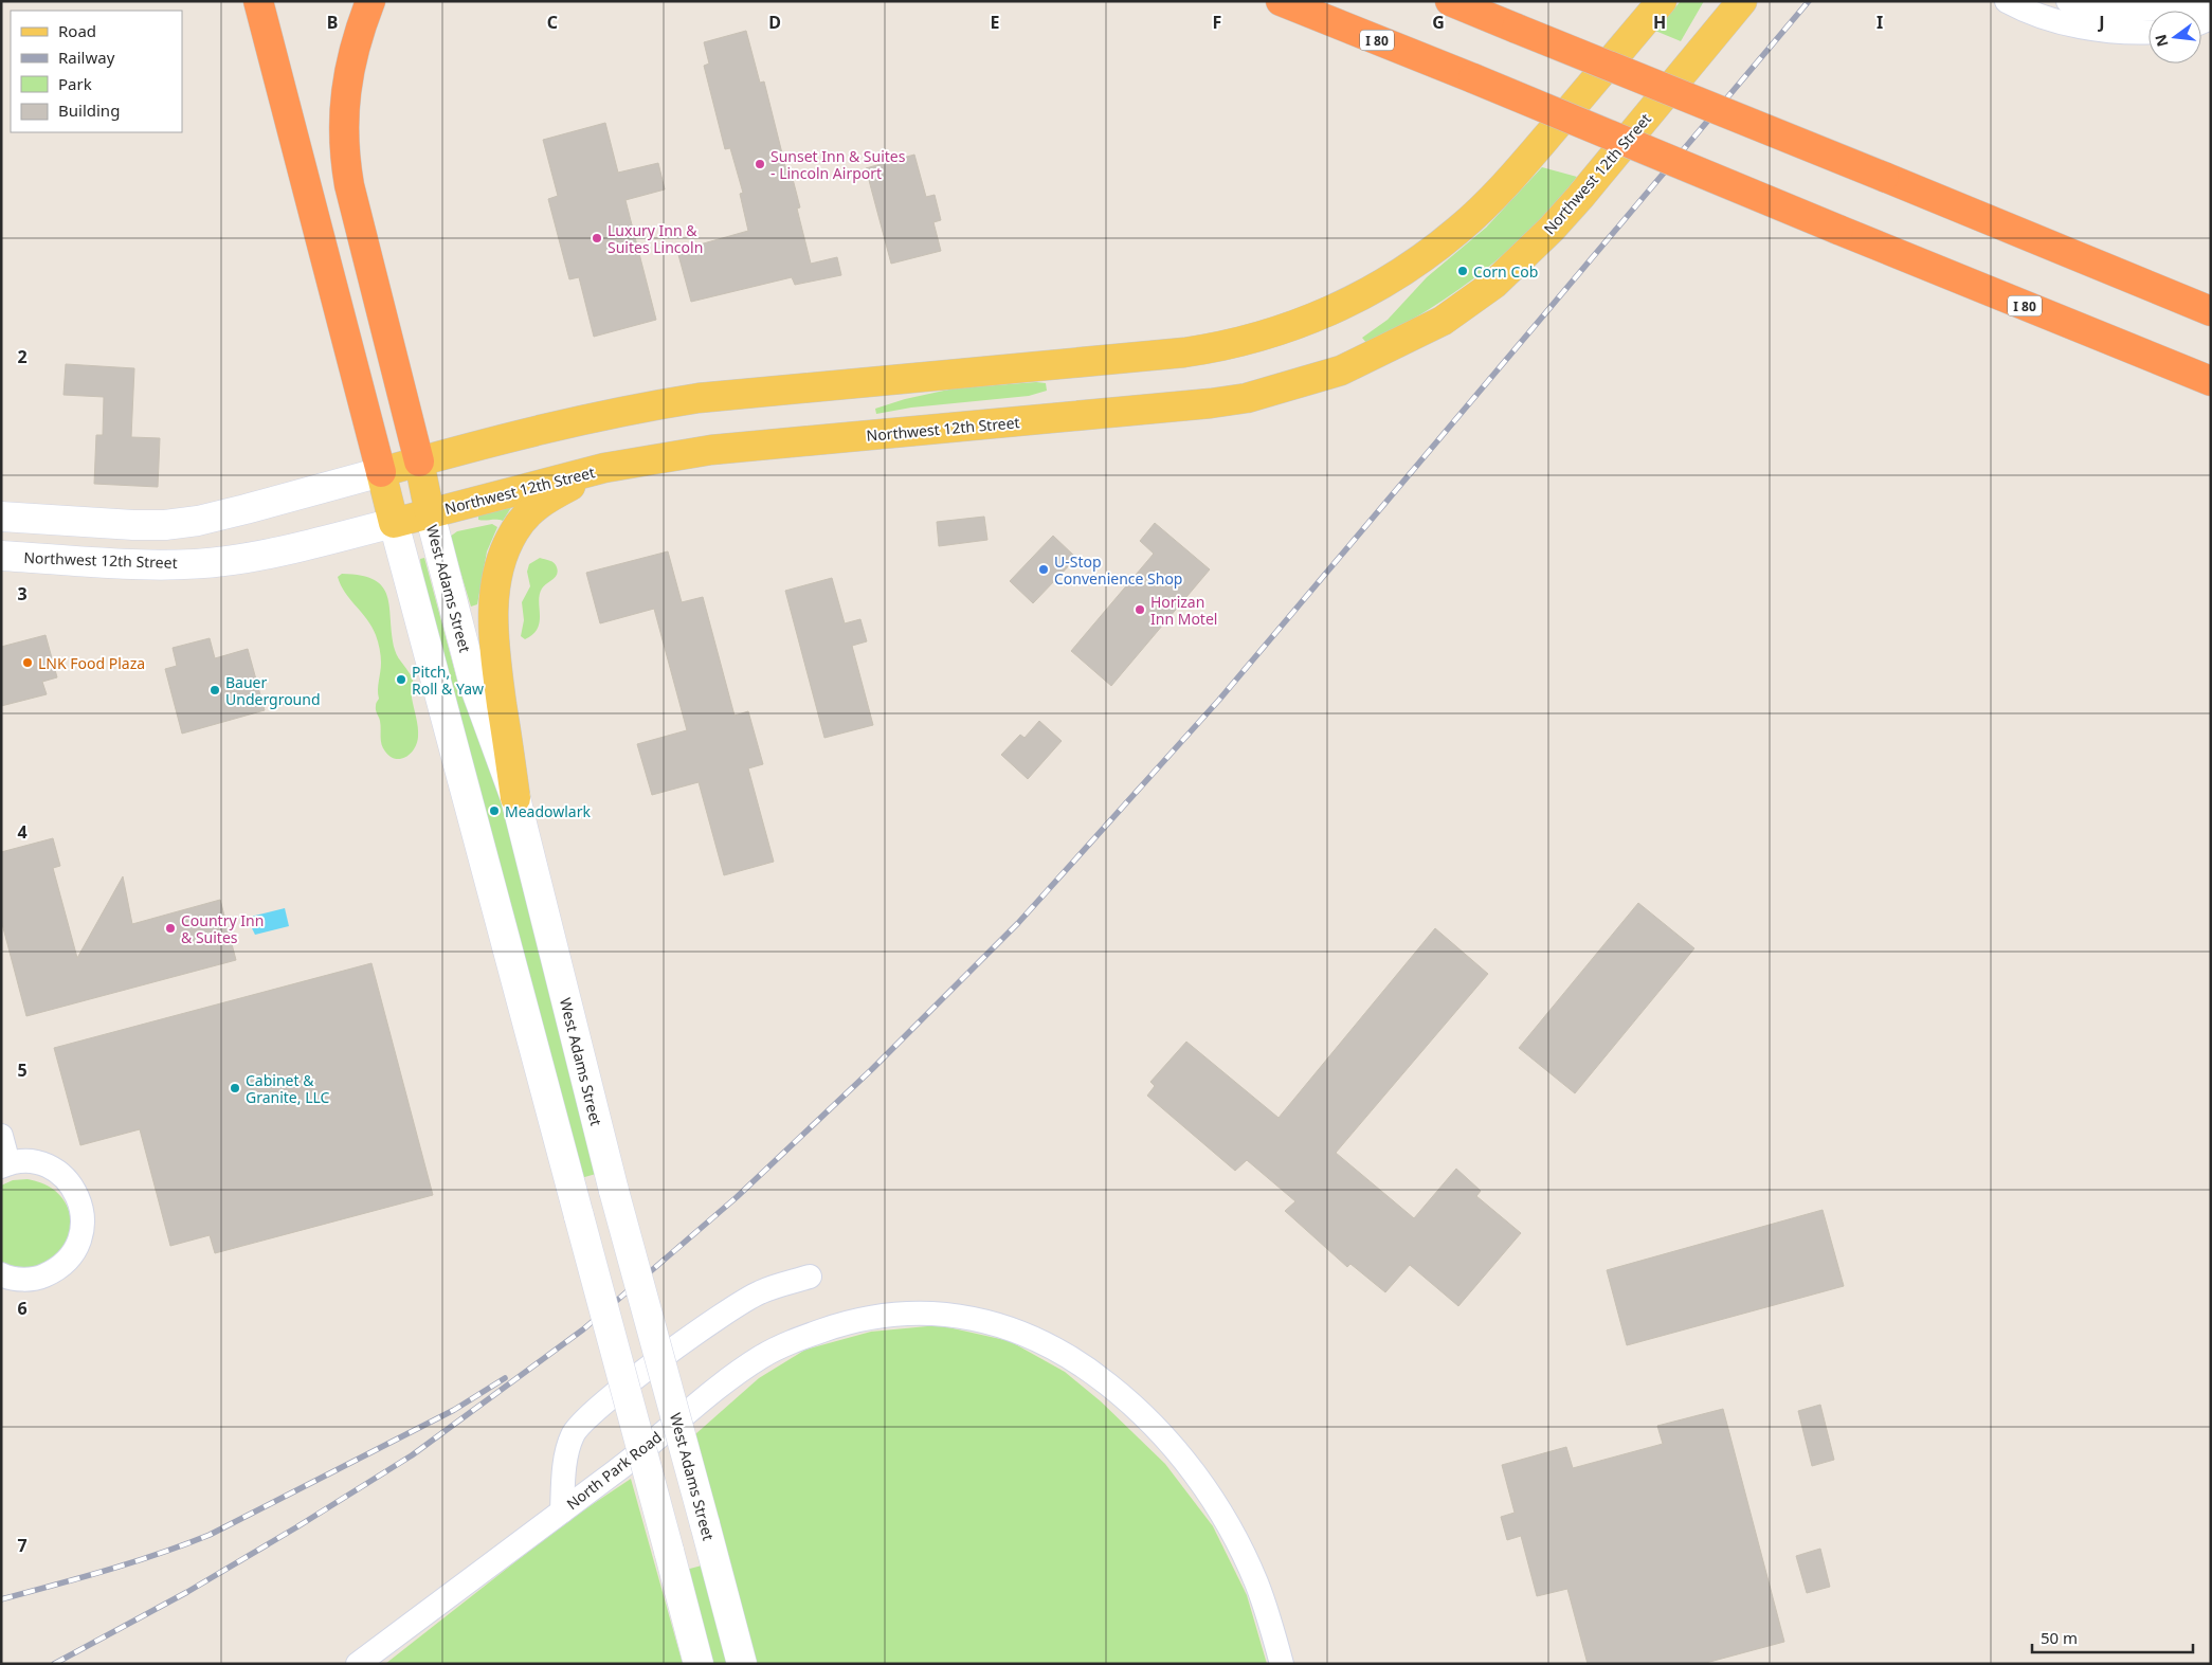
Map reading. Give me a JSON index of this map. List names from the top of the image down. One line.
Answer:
{"streets":{"highway":["I 80"],"main road":["Northwest 12th Street","West Adams Street"],"street":["North Park Road"]},"crossings":[["Northwest 12th Street","West Adams Street"]],"places":["Sunset Inn & Suites - Lincoln Airport","Luxury Inn & Suites Lincoln","Corn Cob","U-Stop Convenience Shop","Horizan Inn Motel","LNK Food Plaza","Pitch, Roll & Yaw","Bauer Underground","Meadowlark","Country Inn & Suites","Cabinet & Granite, LLC"],"legend":["Road","Railway","Park","Building"],"scale_bar":"50 m","north":"left","grid":{"columns":["B","C","D","E","F","G","H","I","J"],"rows":["2","3","4","5","6","7"]}}
